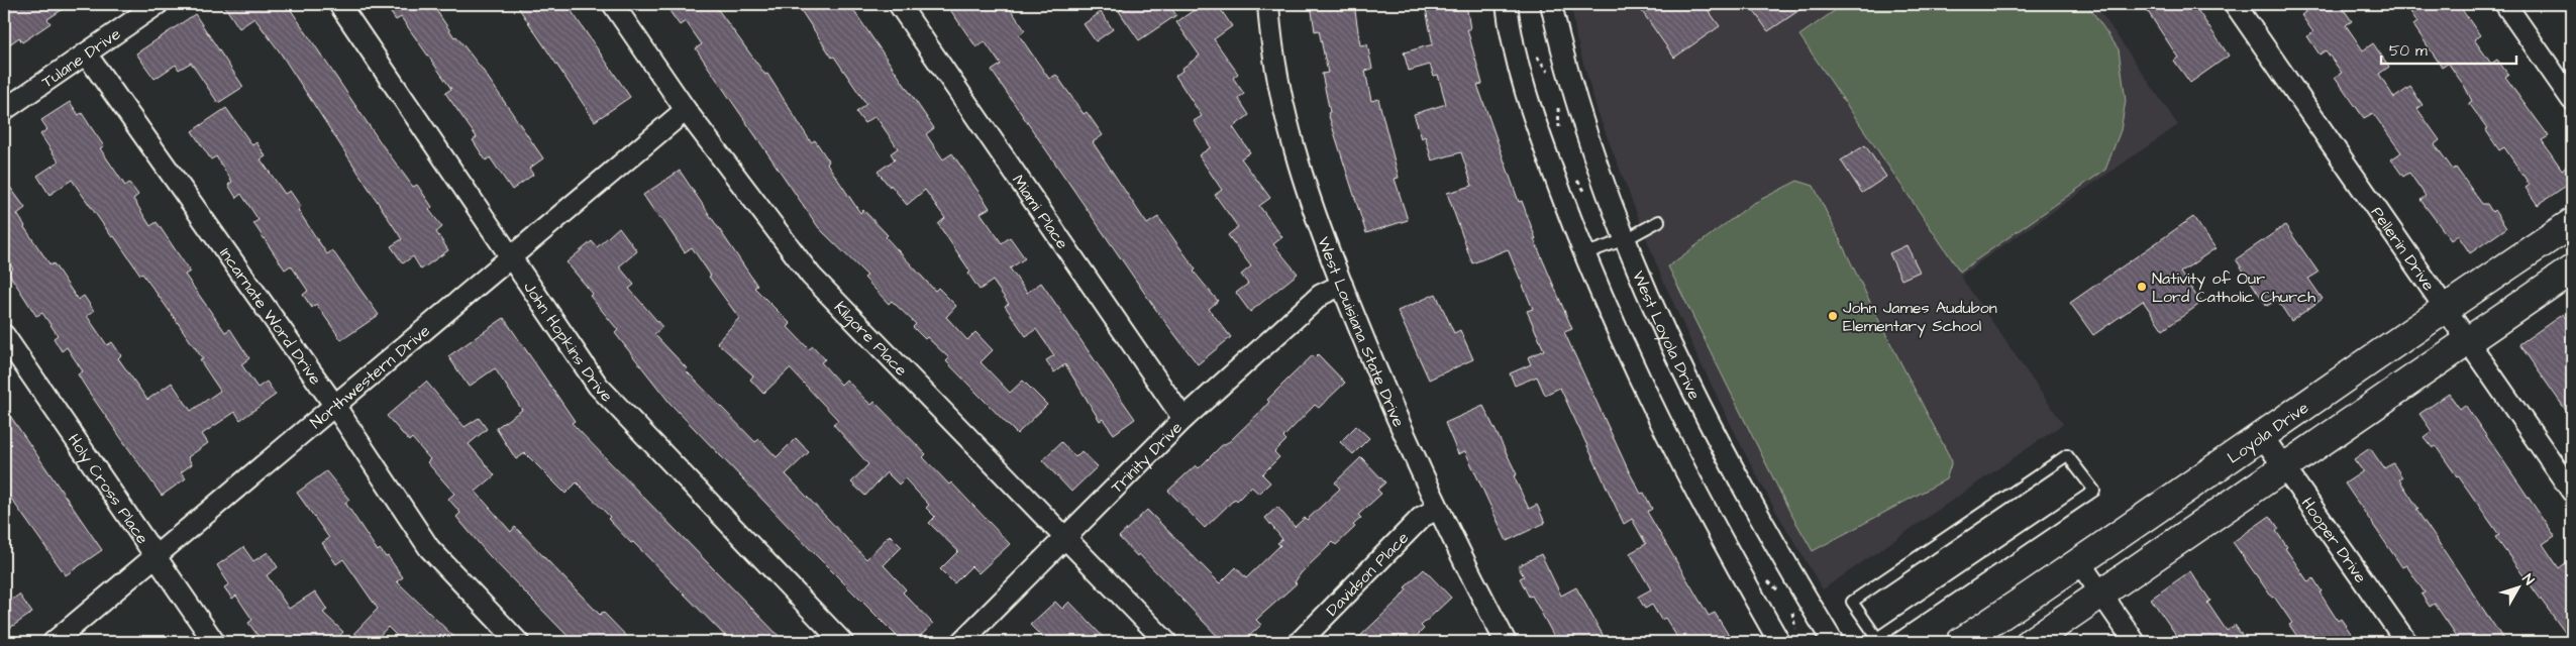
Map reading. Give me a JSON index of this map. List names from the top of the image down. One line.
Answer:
{"streets":{"main road":["Loyola Drive"],"street":["Tulane Drive","Miami Place","Pellerin Drive","Incarnate Word Drive","West Louisiana State Drive","West Loyola Drive","Kilgore Place","John Hopkins Drive","Northwestern Drive","Trinity Drive","Holy Cross Place","Hooper Drive","Davidson Place"]},"crossings":[["Tulane Drive","Incarnate Word Drive"],["Miami Place","Trinity Drive"],["Pellerin Drive","Loyola Drive"],["Incarnate Word Drive","Northwestern Drive"],["West Louisiana State Drive","Trinity Drive"],["West Louisiana State Drive","Davidson Place"],["Kilgore Place","Northwestern Drive"],["Kilgore Place","Trinity Drive"],["John Hopkins Drive","Northwestern Drive"],["Northwestern Drive","Holy Cross Place"],["Loyola Drive","Hooper Drive"]],"places":["Nativity of Our Lord Catholic Church","John James Audubon Elementary School"],"scale_bar":"50 m","north":"top right"}
